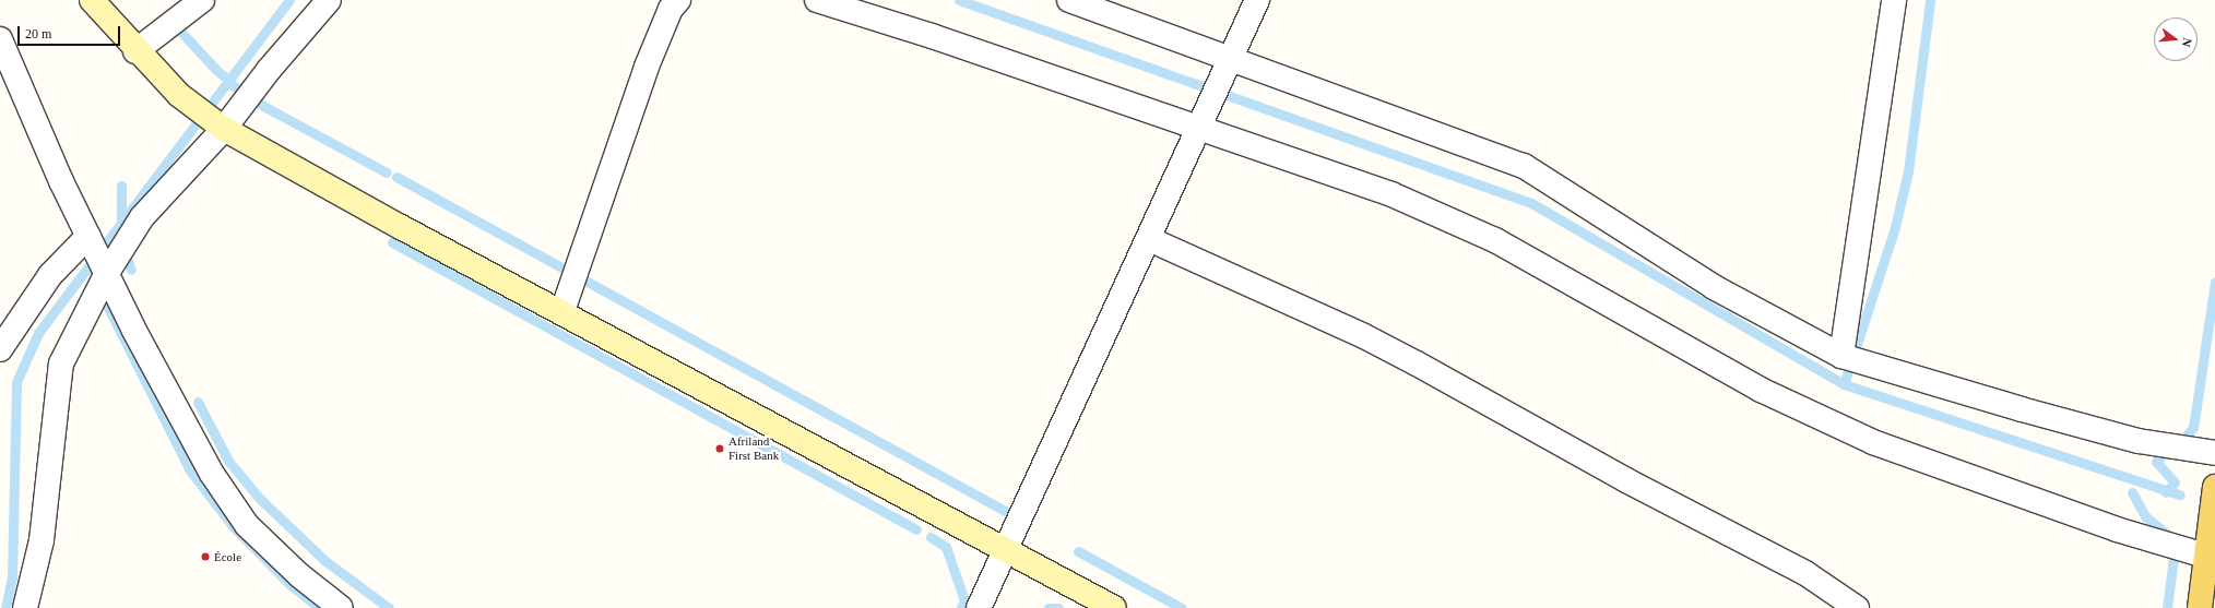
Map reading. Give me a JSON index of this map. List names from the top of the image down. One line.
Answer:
{"places":["Afriland First Bank","École"],"scale_bar":"20 m","north":"right"}
